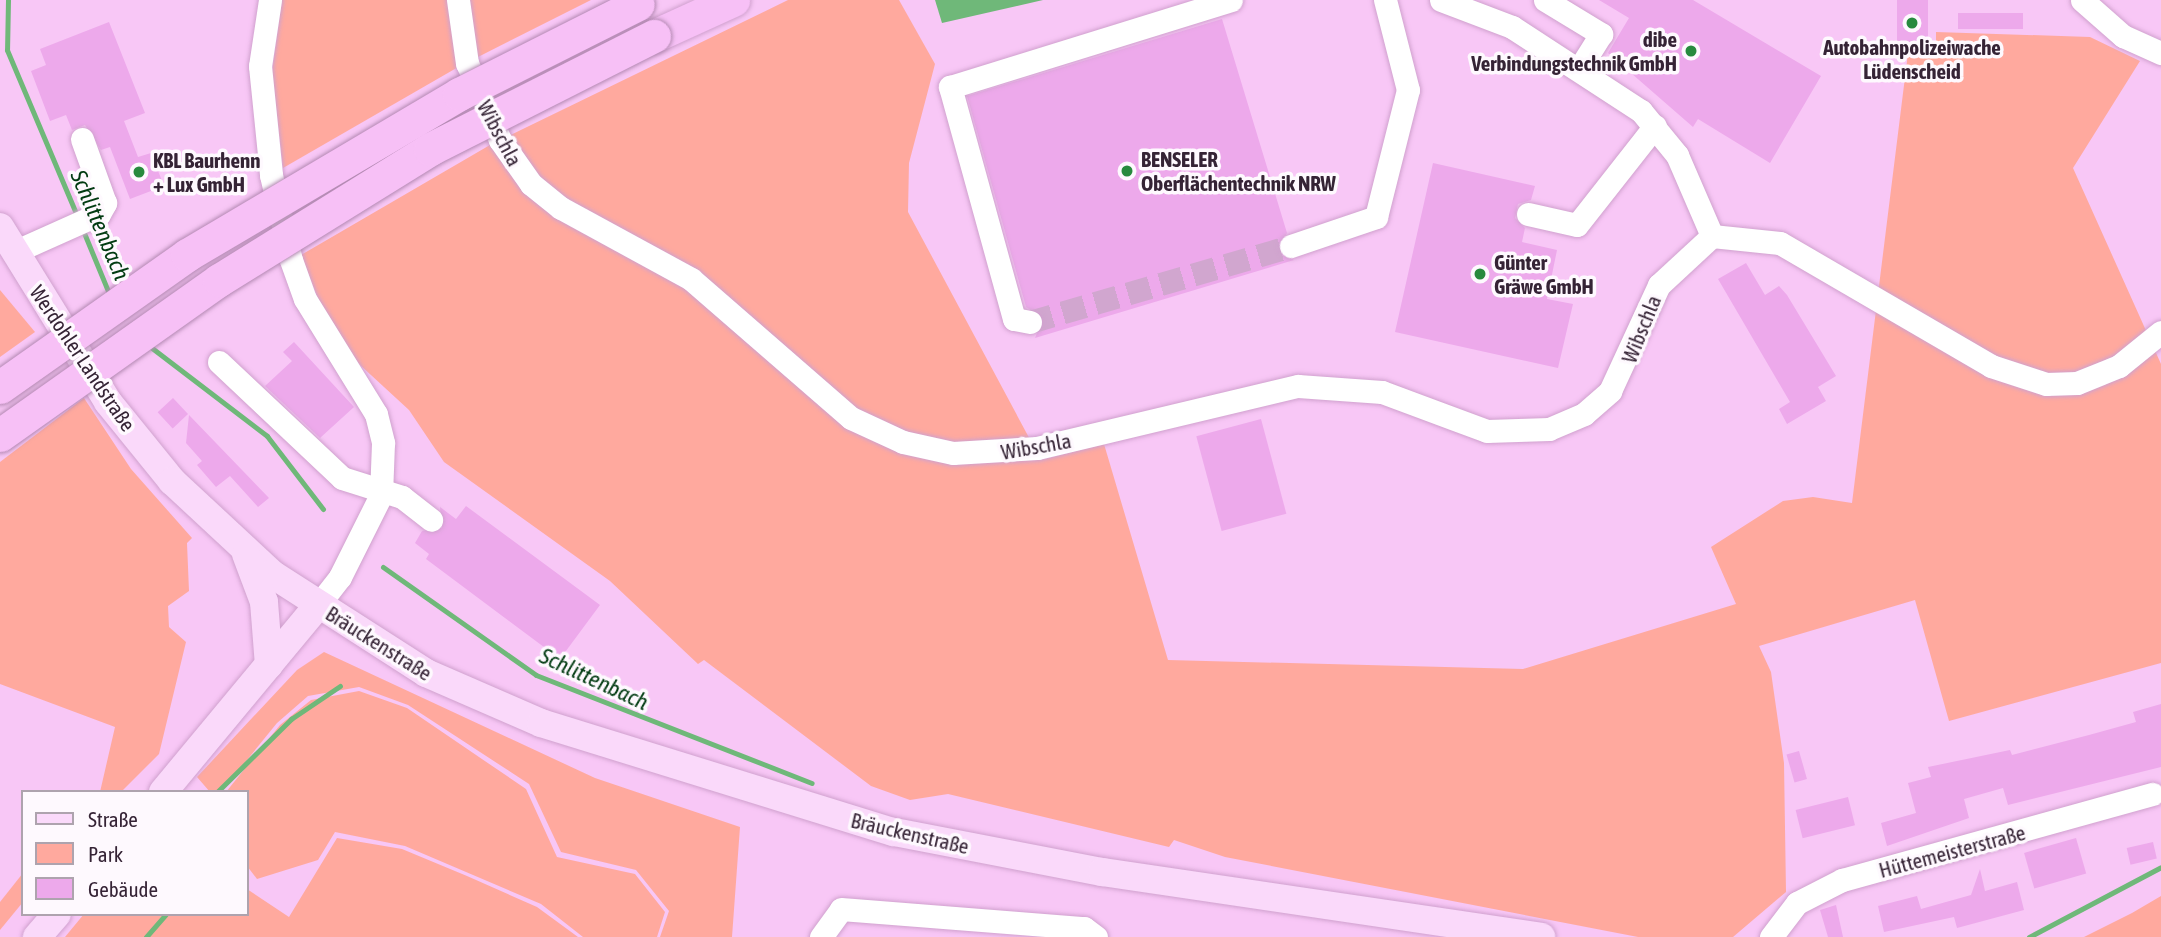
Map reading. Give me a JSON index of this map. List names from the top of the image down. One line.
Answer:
{"streets":{"main road":["Werdohler Landstraße","Bräuckenstraße"],"street":["Wibschla","Hüttemeisterstraße"]},"crossings":[["Werdohler Landstraße","Bräuckenstraße"]],"water":["Schlittenbach"],"places":["Autobahnpolizeiwache Lüdenscheid","dibe Verbindungstechnik GmbH","BENSELER Oberflächentechnik NRW","KBL Baurhenn + Lux GmbH","Günter Gräwe GmbH"],"legend":["Straße","Park","Gebäude"]}
